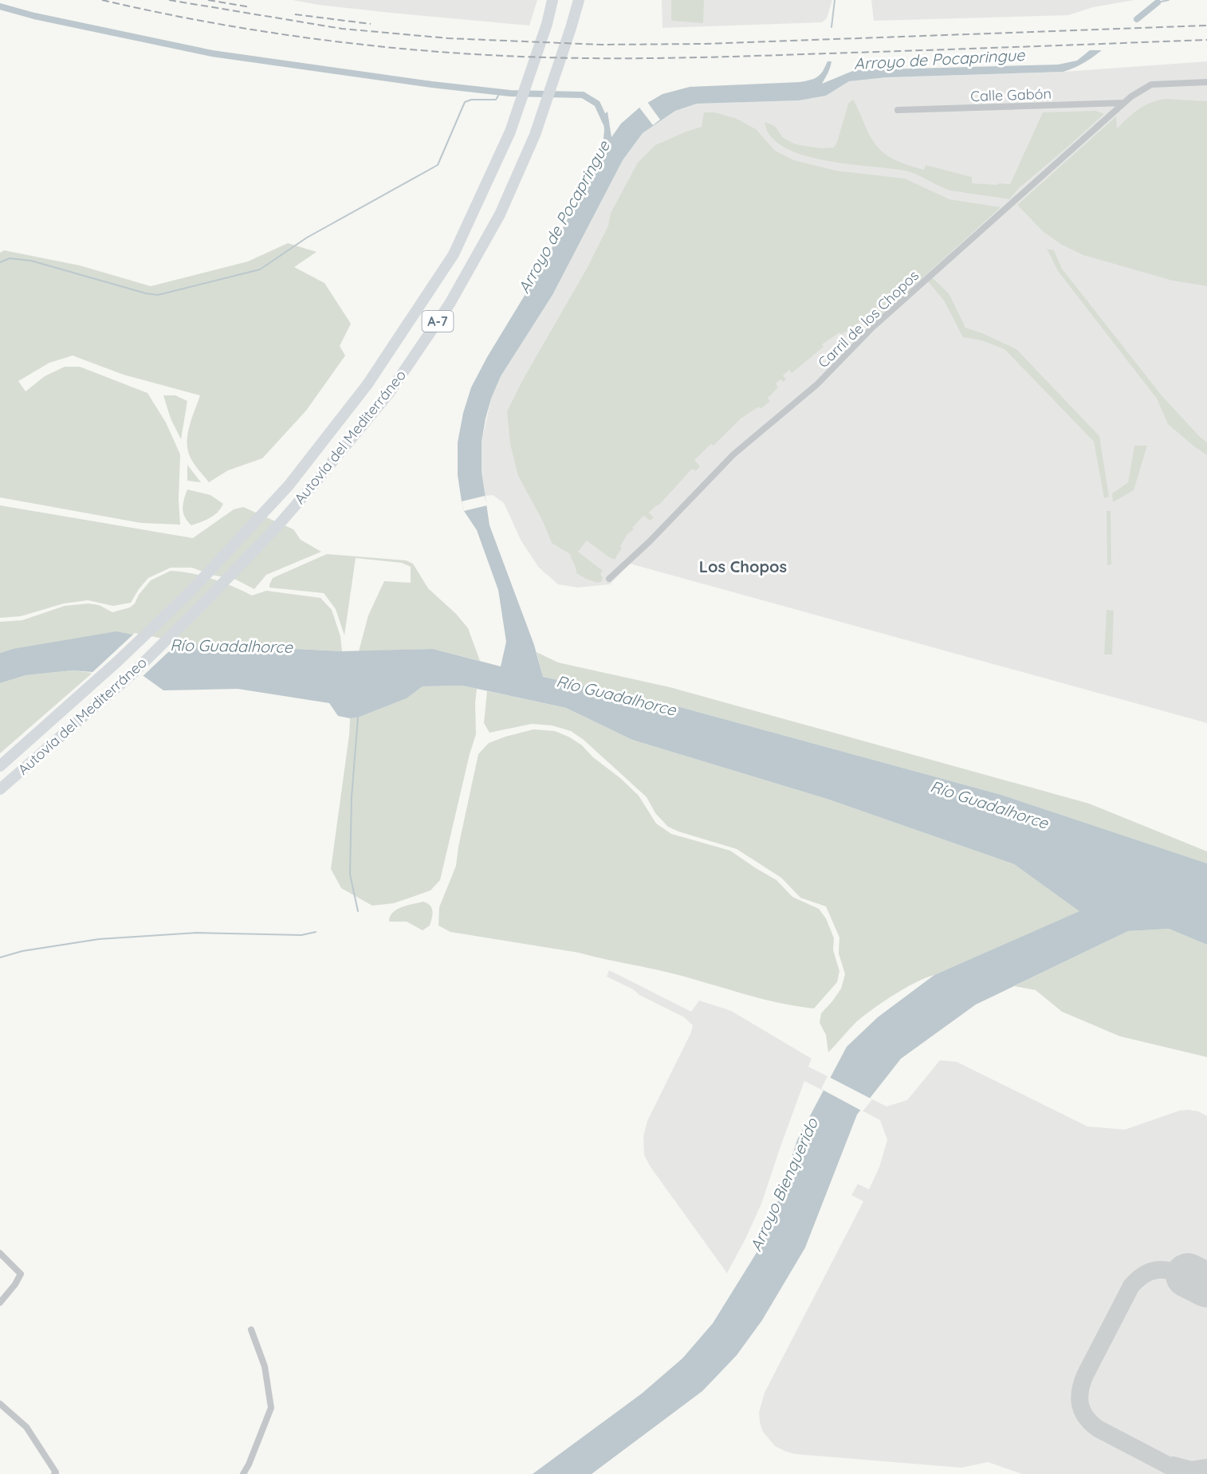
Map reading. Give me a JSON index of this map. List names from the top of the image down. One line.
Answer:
{"streets":{"highway":["A-7","Autovía del Mediterráneo"],"street":["Calle Gabón","Carril de los Chopos"]},"crossings":[["Calle Gabón","Carril de los Chopos"]],"districts":["Los Chopos"],"water":["Arroyo de Pocapringue","Río Guadalhorce","Arroyo Bienquerido"]}
